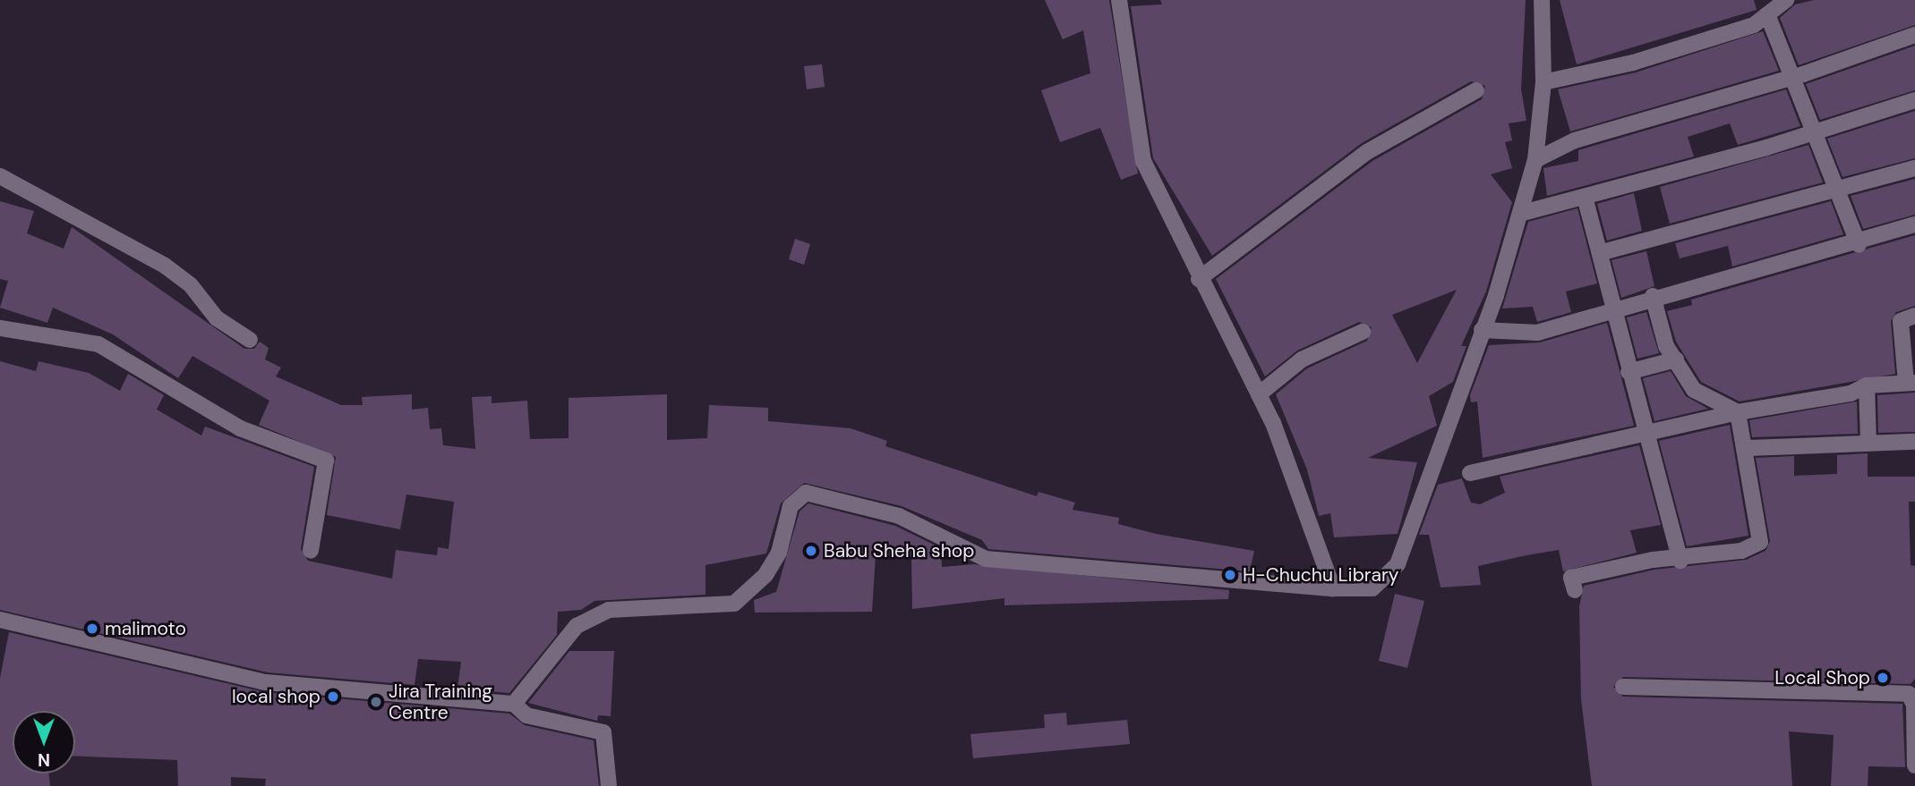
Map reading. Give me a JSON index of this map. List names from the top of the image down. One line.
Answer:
{"places":["Babu Sheha shop","H-Chuchu Library","malimoto","Local Shop","local shop","Jira Training Centre"],"north":"bottom"}
